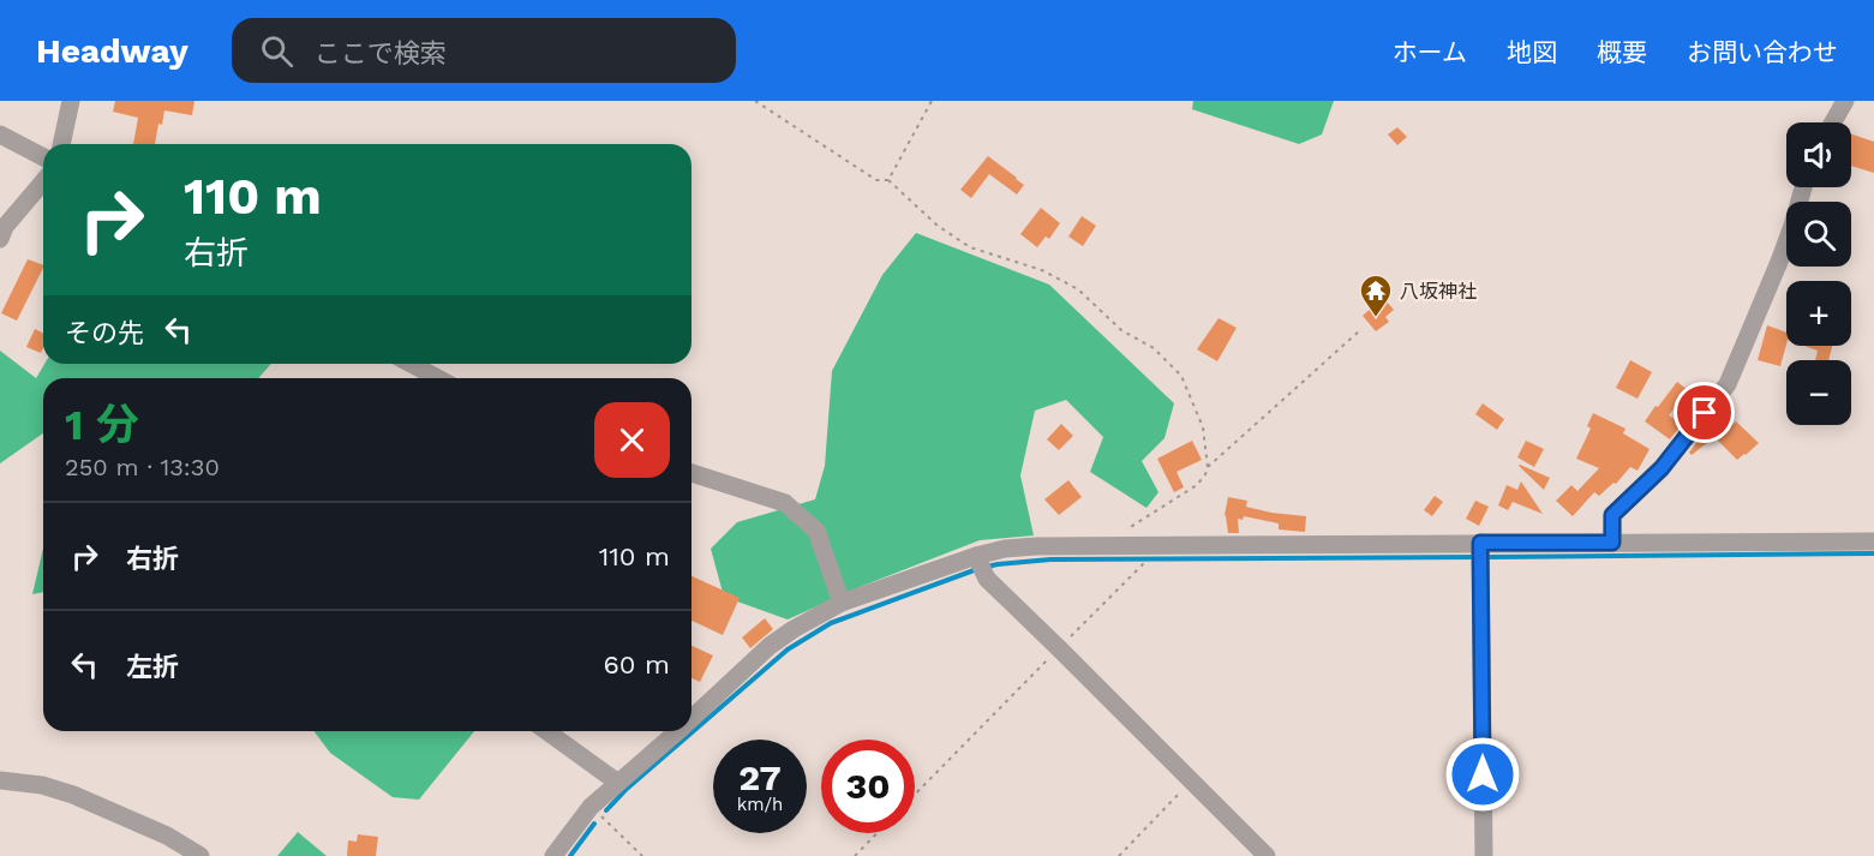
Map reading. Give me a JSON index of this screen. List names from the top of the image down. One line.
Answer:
{"places":{"temple":["八坂神社"]},"page":{"header":"Headway","search":"ここで検索","nav":["ホーム","地図","概要","お問い合わせ"],"map_buttons":["+","−"],"turn":["110 m","右折"],"then":"その先","heading":["1 分","250 m · 13:30"],"list":[{"name":"右折","value":"110 m"},{"name":"左折","value":"60 m"}],"speed":"27 km/h","limit":"30"}}
